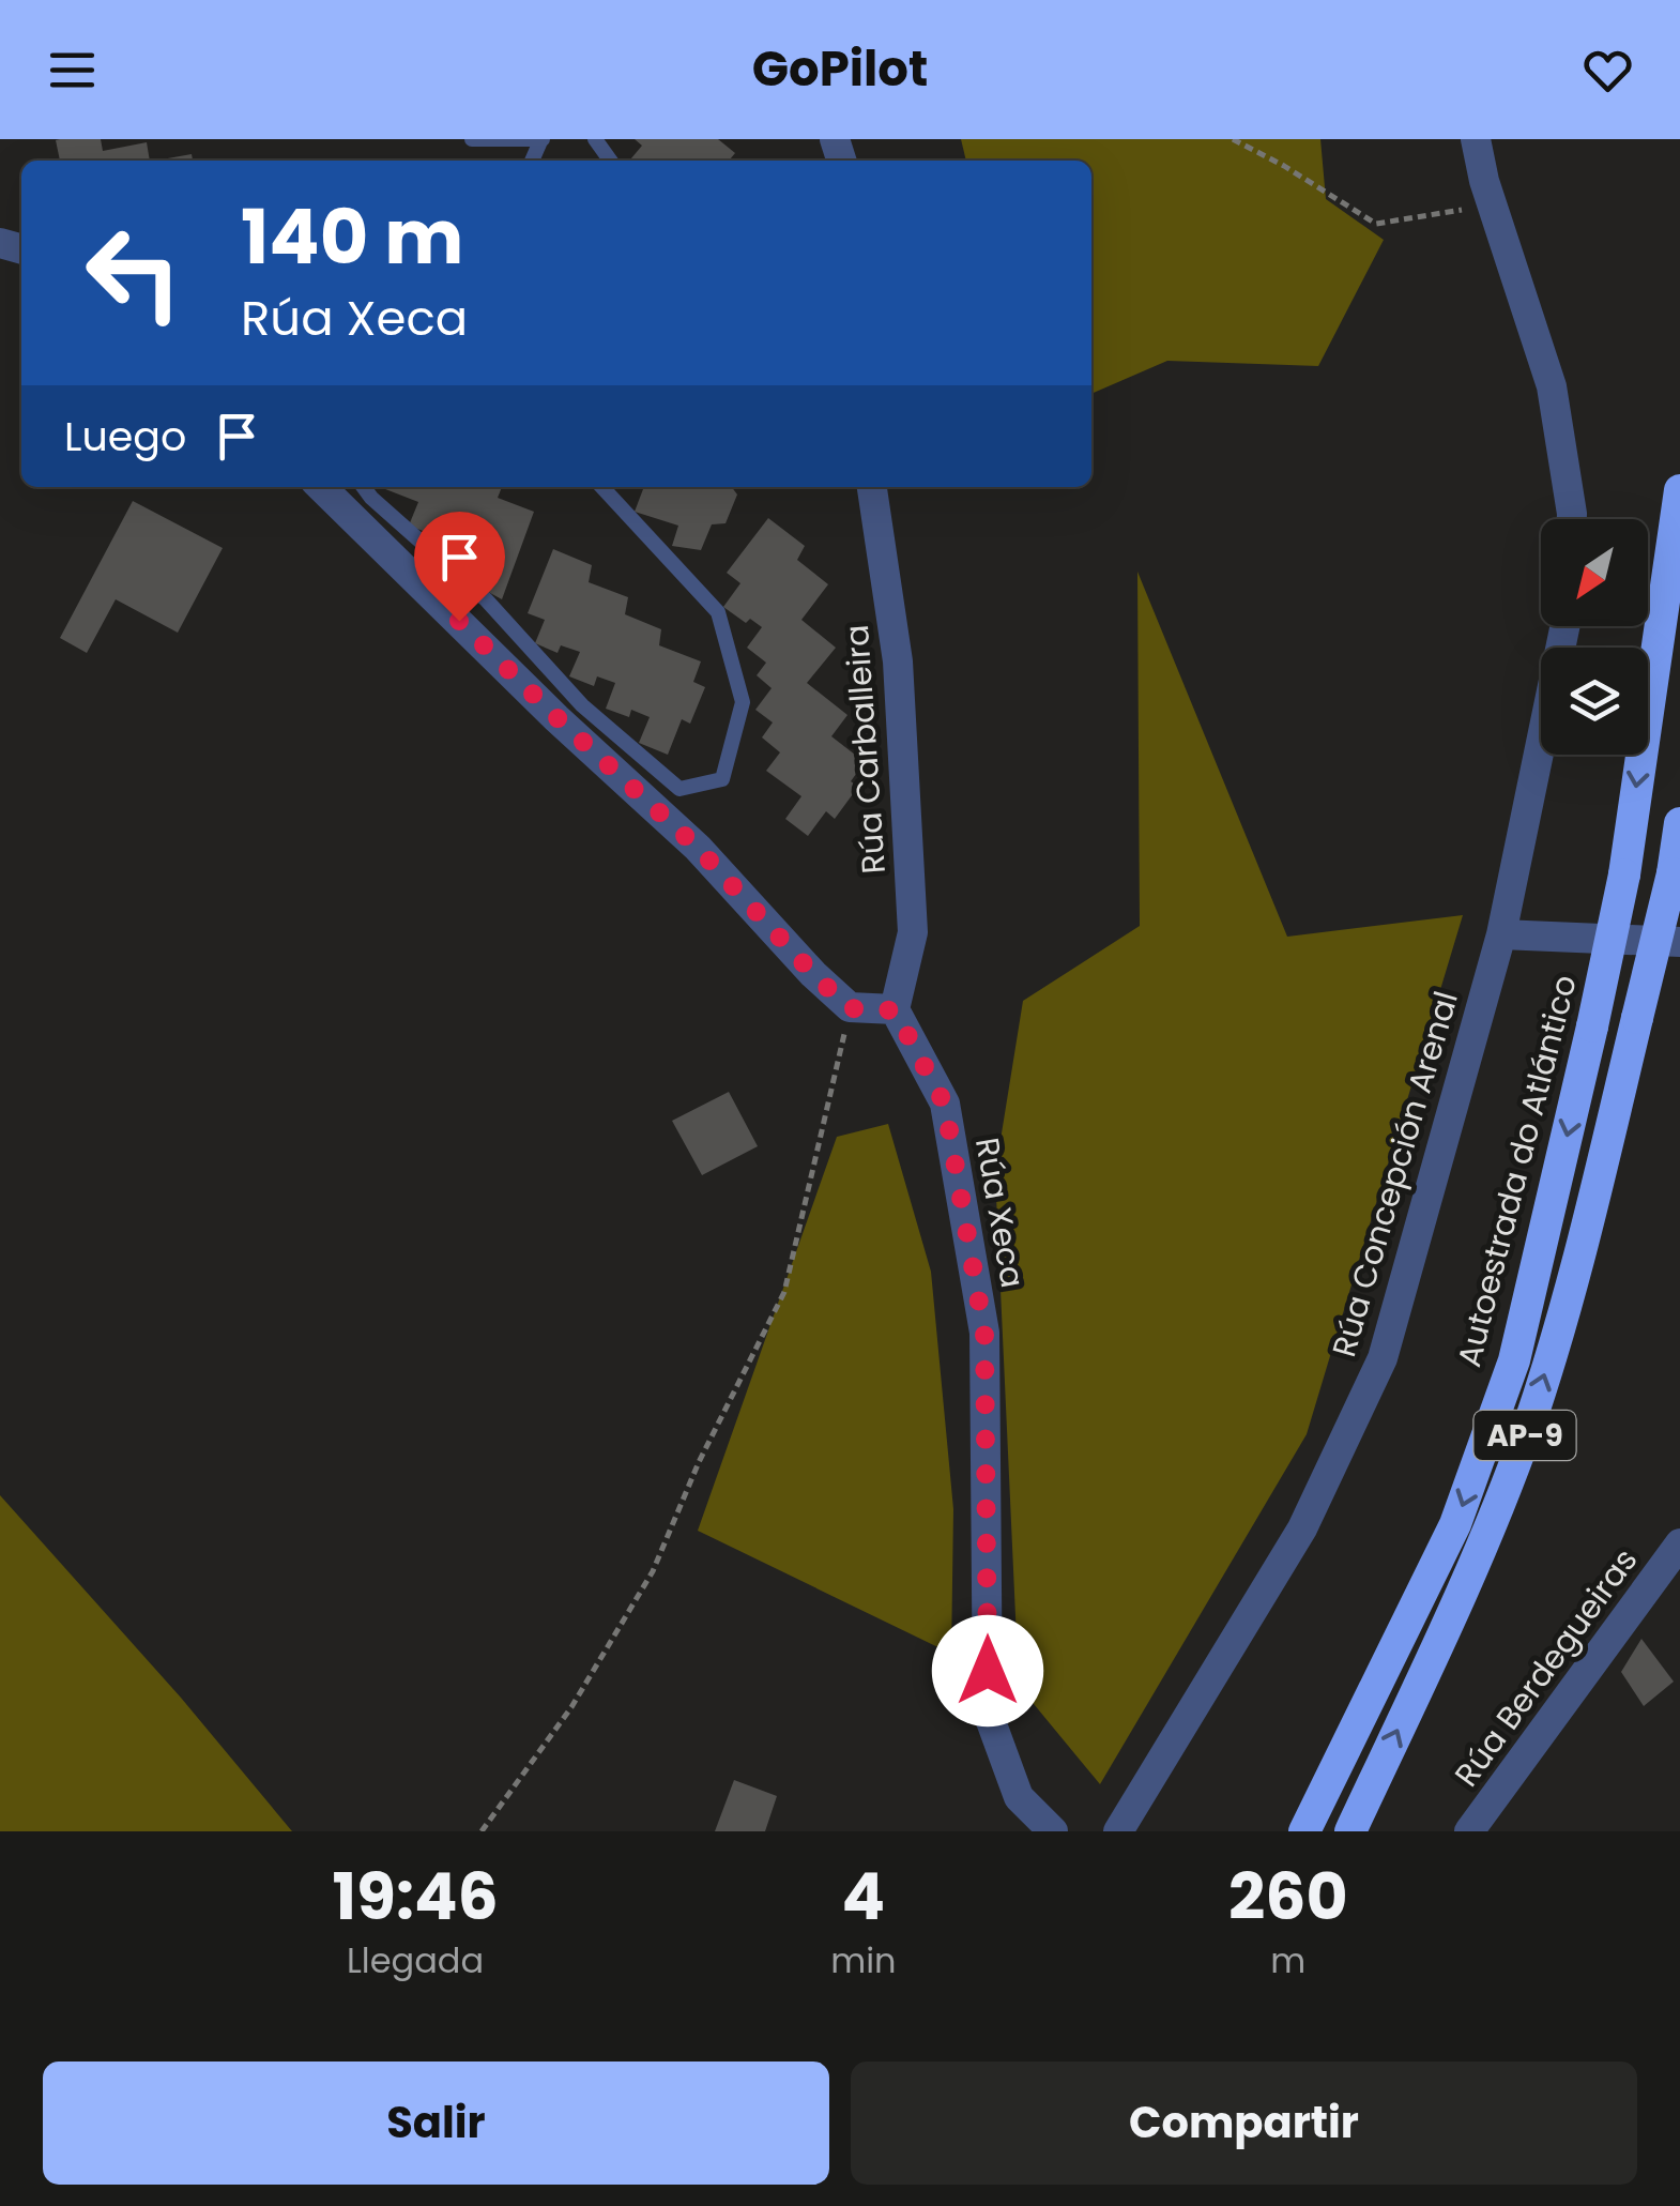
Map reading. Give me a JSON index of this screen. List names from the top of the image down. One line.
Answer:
{"streets":{"highway":["Autoestrada do Atlántico","AP-9"],"street":["Rúa Carballeira","Rúa Concepción Arenal","Rúa Xeca","Rúa Berdegueiras"]},"crossings":[["Rúa Carballeira","Rúa Xeca"]],"north":"bottom left","page":{"header":"GoPilot","turn":["140 m","Rúa Xeca"],"then":"Luego","eta":["19:46","Llegada","4","min","260","m"],"buttons":["Salir","Compartir"]}}
